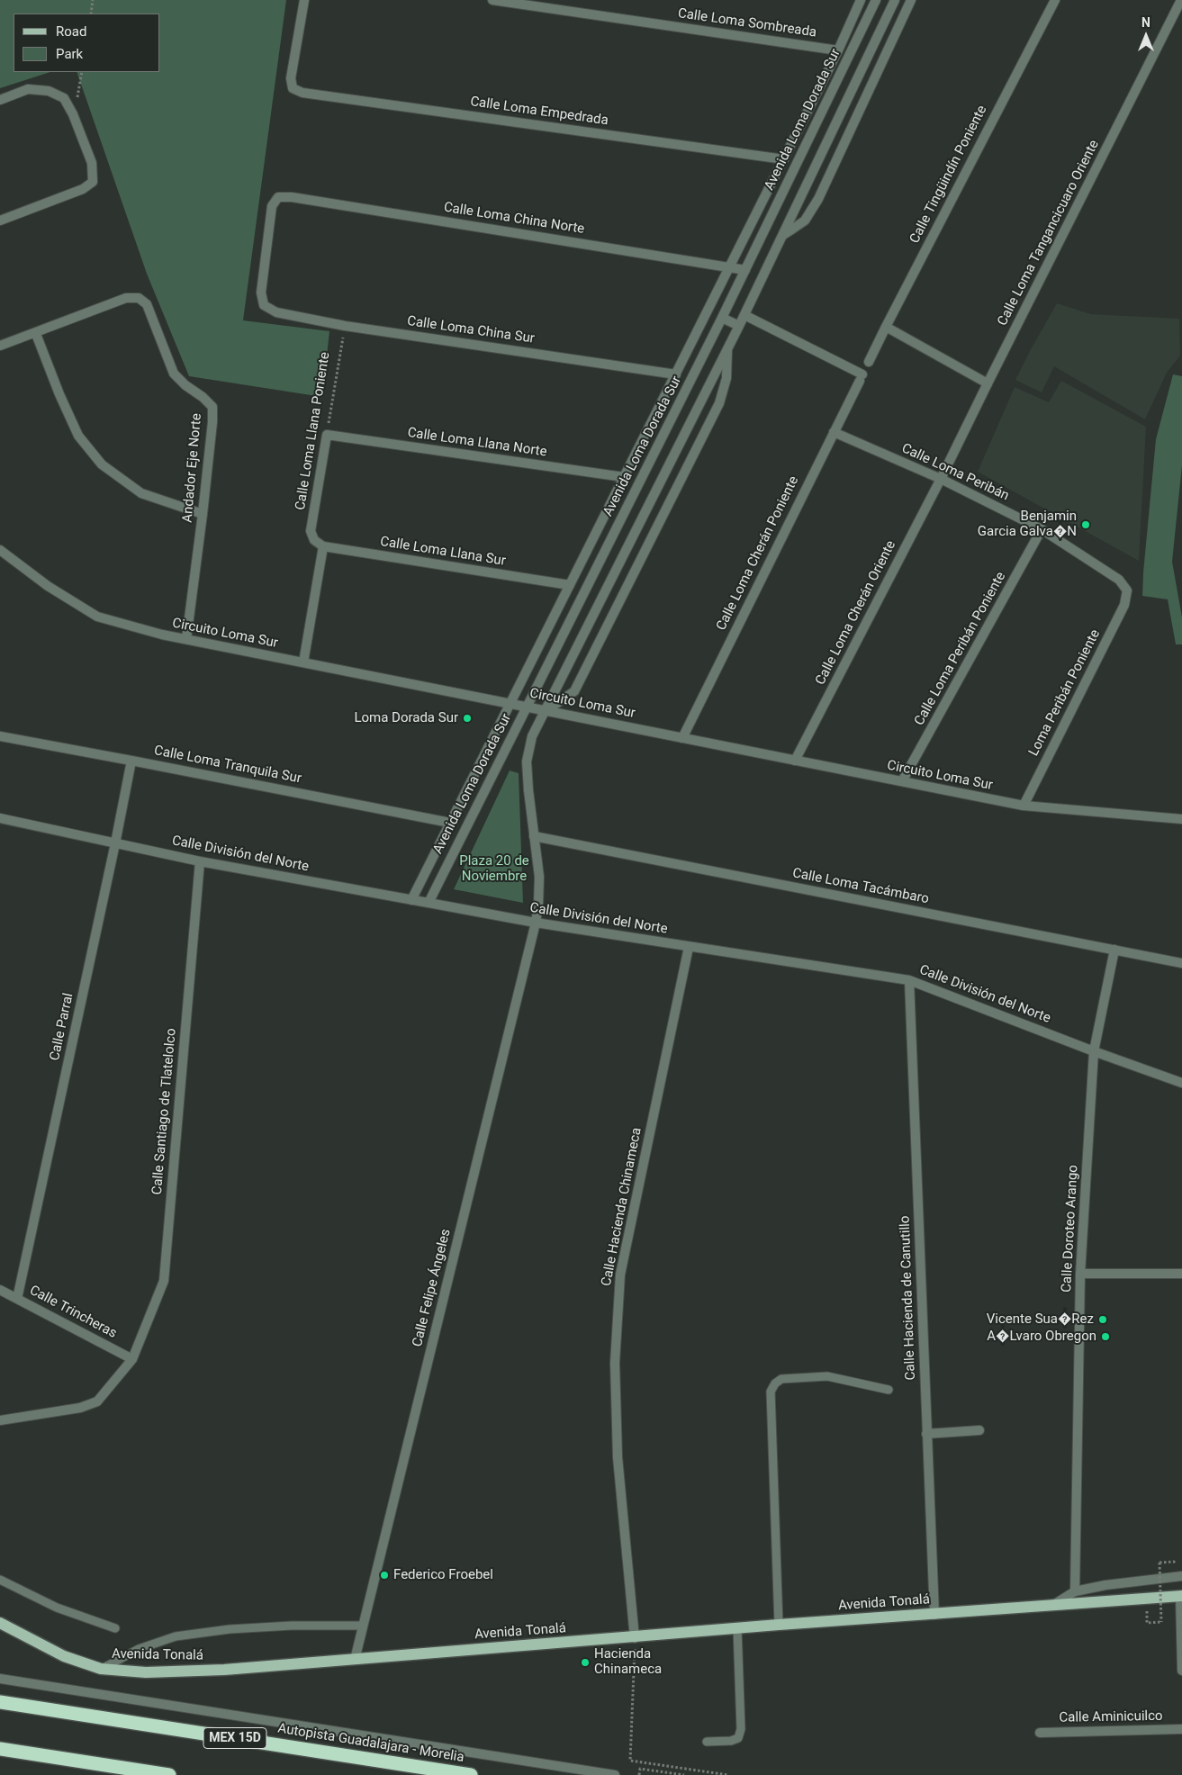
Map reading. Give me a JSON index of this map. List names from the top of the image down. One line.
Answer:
{"streets":{"highway":["MEX 15D","Autopista Guadalajara - Morelia"],"main road":["Avenida Tonalá"],"street":["Calle Loma Sombreada","Calle Loma Empedrada","Avenida Loma Dorada Sur","Calle Tingüindín Poniente","Calle Loma China Norte","Calle Loma Tangancicuaro Oriente","Calle Loma China Sur","Calle Loma Llana Poniente","Calle Loma Llana Norte","Andador Eje Norte","Calle Loma Peribán","Calle Loma Llana Sur","Calle Loma Cherán Poniente","Calle Loma Cherán Oriente","Circuito Loma Sur","Calle Loma Peribán Poniente","Loma Peribán Poniente","Calle Loma Tranquila Sur","Calle División del Norte","Calle Loma Tacámbaro","Calle Parral","Calle Santiago de Tlatelolco","Calle Hacienda Chinameca","Calle Doroteo Arango","Calle Felipe Ángeles","Calle Hacienda de Canutillo","Calle Trincheras","Calle Aminicuilco"]},"crossings":[["Calle Loma Sombreada","Avenida Loma Dorada Sur"],["Calle Loma Empedrada","Avenida Loma Dorada Sur"],["Avenida Loma Dorada Sur","Calle Loma China Norte"],["Avenida Loma Dorada Sur","Calle Loma China Sur"],["Avenida Loma Dorada Sur","Calle Loma Llana Norte"],["Avenida Loma Dorada Sur","Calle Loma Llana Sur"],["Avenida Loma Dorada Sur","Circuito Loma Sur"],["Avenida Loma Dorada Sur","Calle Loma Tranquila Sur"],["Avenida Loma Dorada Sur","Calle División del Norte"],["Calle Tingüindín Poniente","Calle Loma Cherán Poniente"],["Calle Loma China Norte","Calle Loma China Sur"],["Calle Loma Tangancicuaro Oriente","Calle Loma Peribán"],["Calle Loma Tangancicuaro Oriente","Calle Loma Cherán Oriente"],["Calle Loma China Sur","Calle Loma Llana Poniente"],["Calle Loma Llana Poniente","Calle Loma Llana Norte"],["Calle Loma Llana Poniente","Calle Loma Llana Sur"],["Andador Eje Norte","Circuito Loma Sur"],["Calle Loma Peribán","Calle Loma Cherán Poniente"],["Calle Loma Peribán","Calle Loma Cherán Oriente"],["Calle Loma Peribán","Calle Loma Peribán Poniente"],["Calle Loma Peribán","Loma Peribán Poniente"],["Calle Loma Cherán Poniente","Circuito Loma Sur"],["Calle Loma Cherán Oriente","Circuito Loma Sur"],["Circuito Loma Sur","Calle Loma Peribán Poniente"],["Circuito Loma Sur","Loma Peribán Poniente"],["Calle Loma Tranquila Sur","Calle Parral"],["Calle División del Norte","Calle Parral"],["Calle División del Norte","Calle Santiago de Tlatelolco"],["Calle División del Norte","Calle Hacienda Chinameca"],["Calle División del Norte","Calle Doroteo Arango"],["Calle División del Norte","Calle Felipe Ángeles"],["Calle División del Norte","Calle Hacienda de Canutillo"],["Calle Loma Tacámbaro","Calle Doroteo Arango"],["Calle Parral","Calle Trincheras"],["Calle Santiago de Tlatelolco","Calle Trincheras"],["Calle Hacienda Chinameca","Avenida Tonalá"],["Calle Doroteo Arango","Avenida Tonalá"],["Calle Felipe Ángeles","Avenida Tonalá"],["Calle Hacienda de Canutillo","Avenida Tonalá"]],"parks":["Plaza 20 de Noviembre"],"places":["Benjamin Garcia Galva�N","Loma Dorada Sur","Vicente Sua�Rez","A�Lvaro Obregon","Federico Froebel","Hacienda Chinameca"],"legend":["Road","Park"],"north":"top"}
